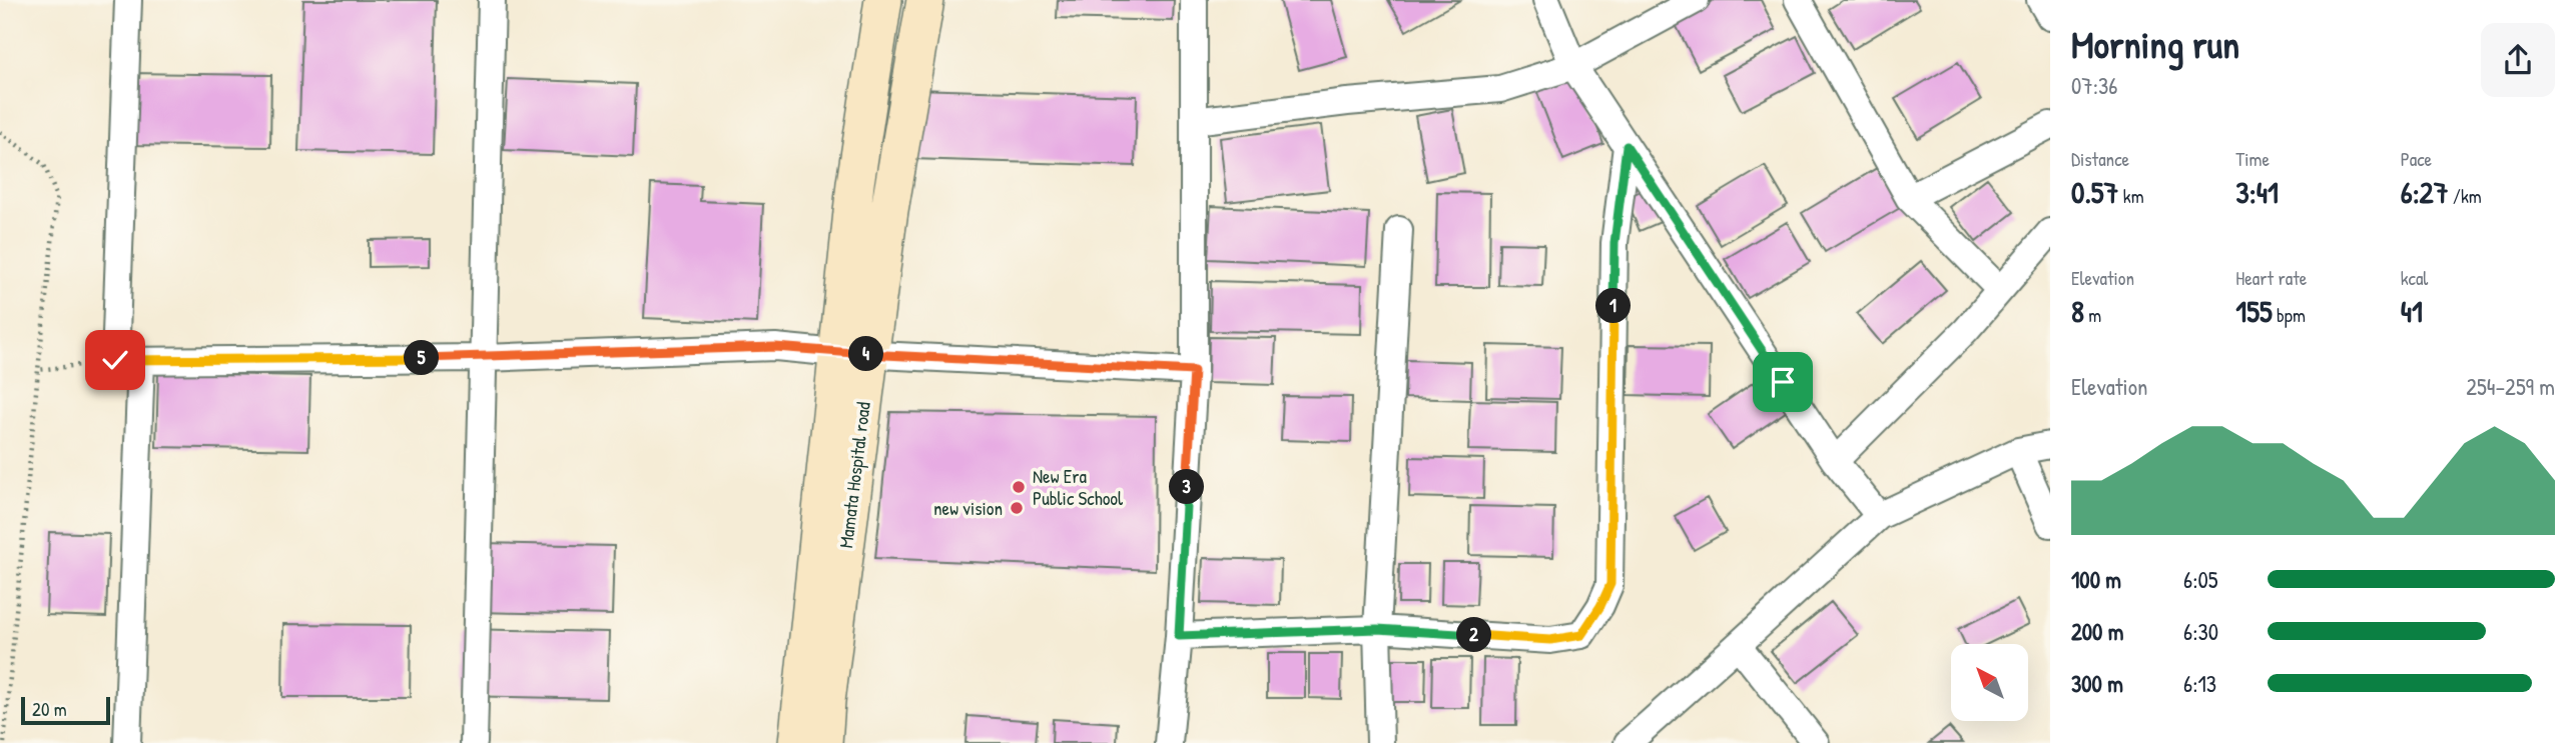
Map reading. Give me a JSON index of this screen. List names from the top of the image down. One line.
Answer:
{"streets":{"street":["Mamata Hospital road"]},"places":["New Era Public School","new vision"],"scale_bar":"20 m","north":"top left","page":{"heading":["Morning run","07:36"],"stats":[["Distance","0.57 km"],["Time","3:41"],["Pace","6:27 /km"],["Elevation","8 m"],["Heart rate","155 bpm"],["kcal","41"]],"pins":["1","4","5","3","2"],"chart":["Elevation","254–259 m"],"list":[{"name":"100 m","note":"6:05"},{"name":"200 m","note":"6:30"},{"name":"300 m","note":"6:13"}],"scale":"20 m"}}
